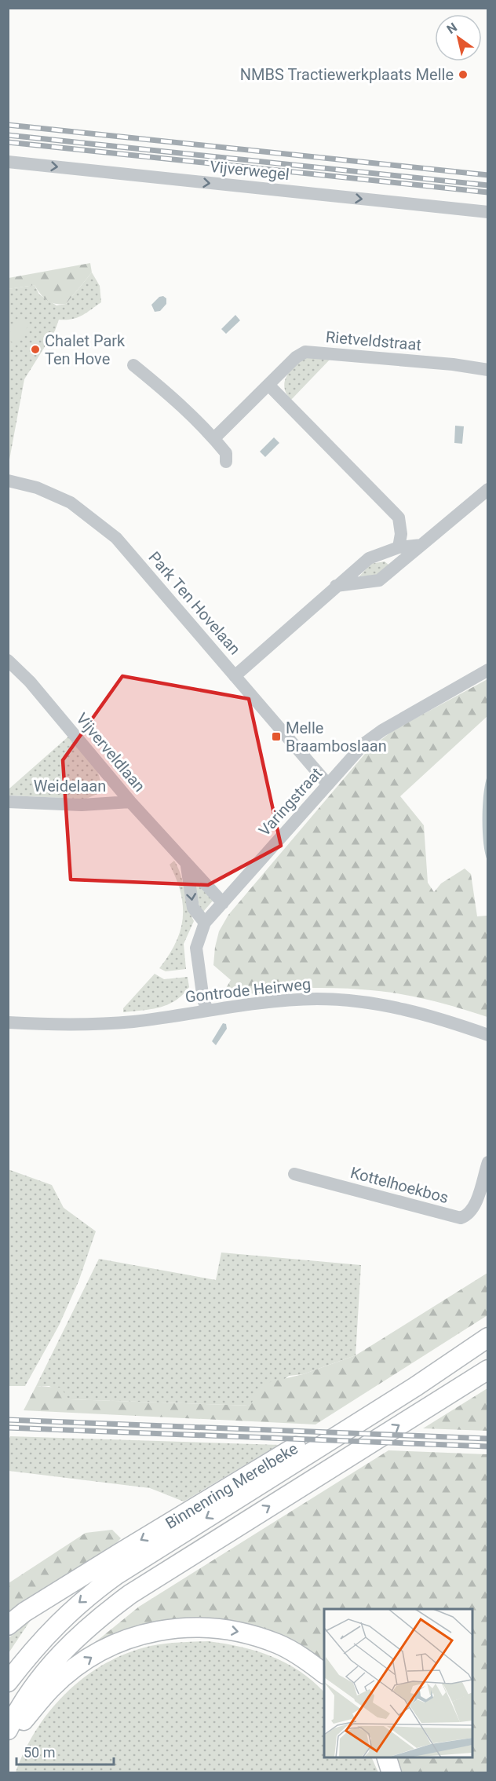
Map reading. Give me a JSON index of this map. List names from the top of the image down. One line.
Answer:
{"streets":{"highway":["Binnenring Merelbeke"],"street":["Vijverwegel","Rietveldstraat","Park Ten Hovelaan","Vijverveldlaan","Weidelaan","Varingstraat","Gontrode Heirweg","Kottelhoekbos"]},"crossings":[["Park Ten Hovelaan","Varingstraat"],["Vijverveldlaan","Weidelaan"],["Vijverveldlaan","Varingstraat"],["Varingstraat","Gontrode Heirweg"]],"one_way":["Vijverwegel"],"places":{"other":["NMBS Tractiewerkplaats Melle","Chalet Park Ten Hove"],"transit":["Melle Braamboslaan"]},"scale_bar":"50 m","north":"top left"}
